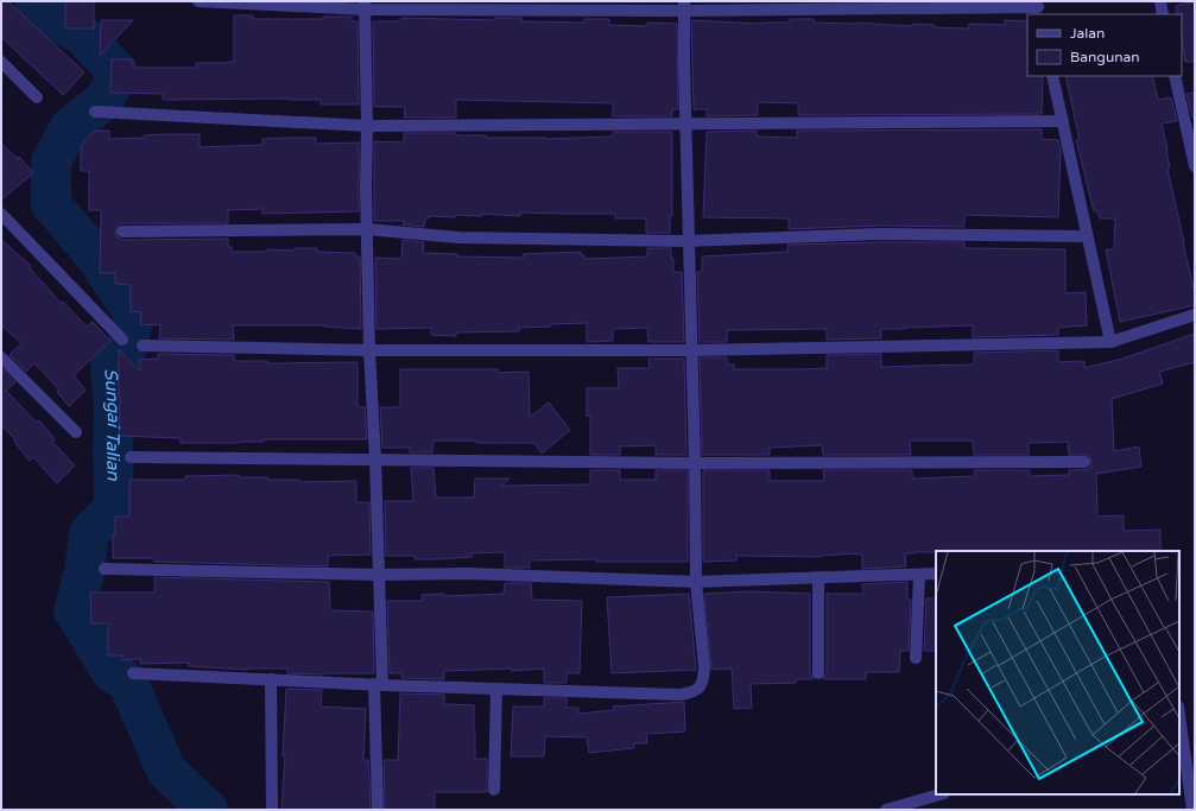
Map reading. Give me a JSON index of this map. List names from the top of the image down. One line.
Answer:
{"water":["Sungai Talian"],"legend":["Jalan","Bangunan"]}
